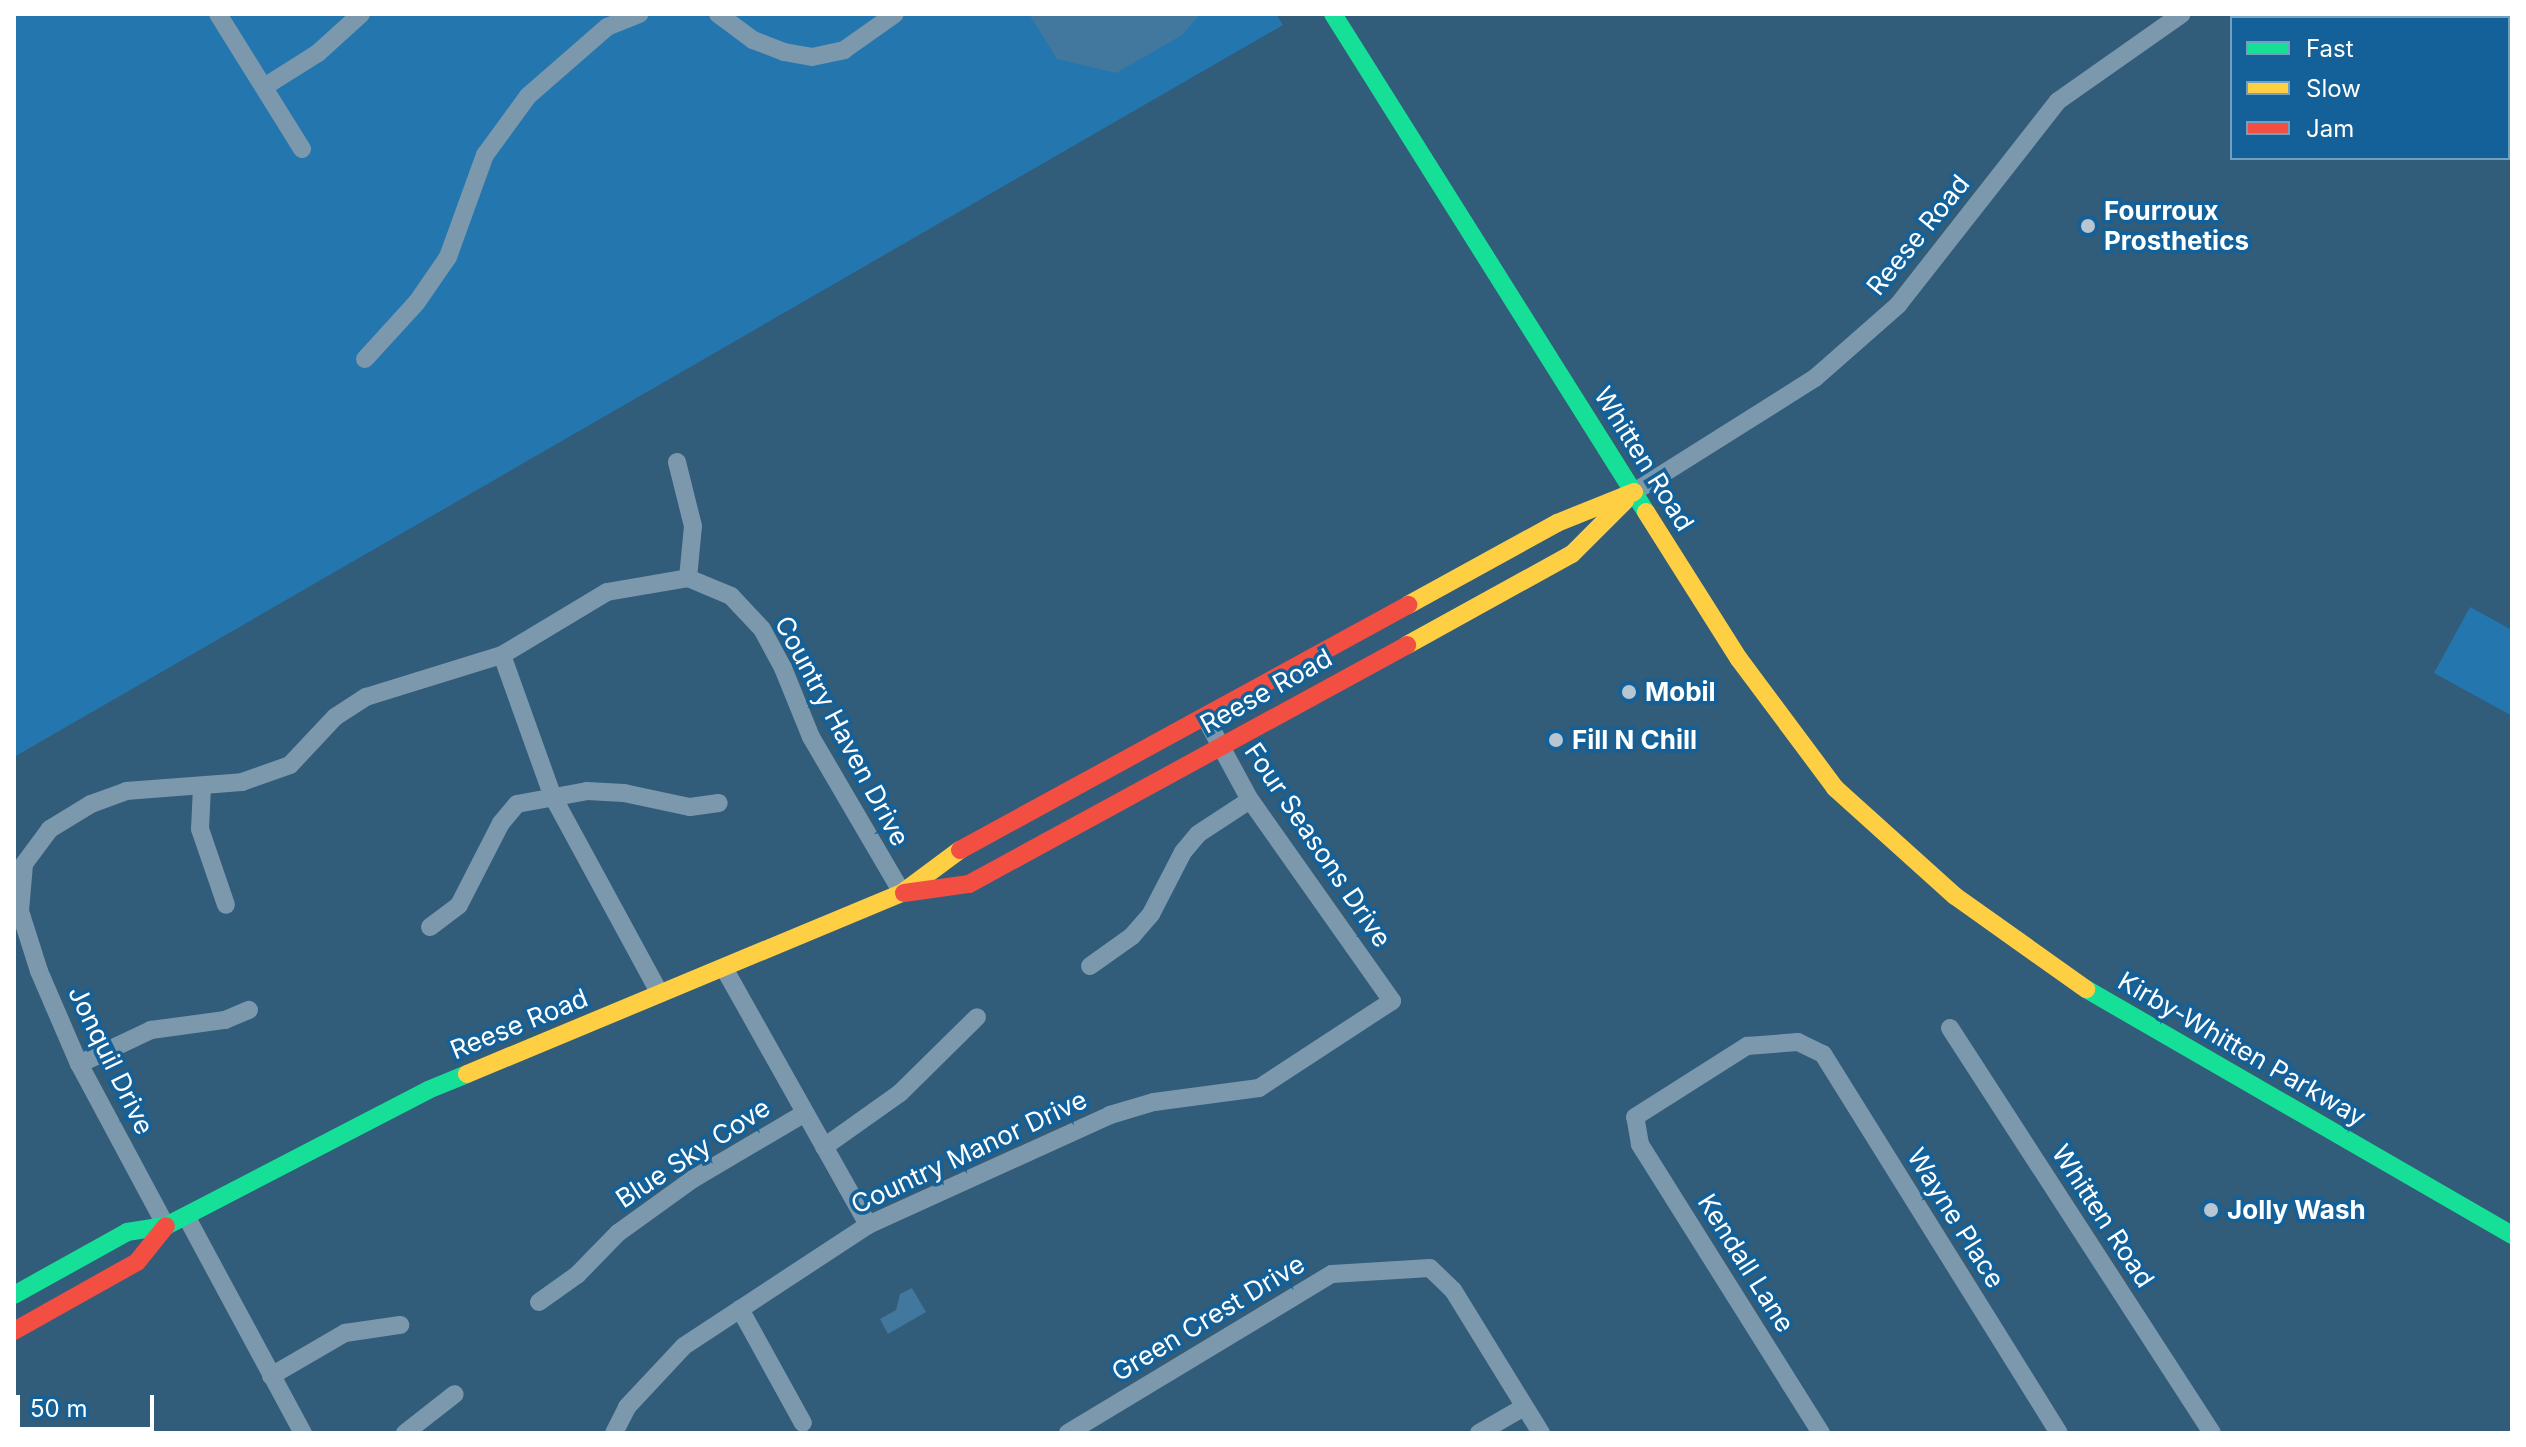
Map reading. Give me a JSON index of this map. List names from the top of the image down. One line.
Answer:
{"streets":{"main road":["Reese Road","Whitten Road","Kirby-Whitten Parkway"],"street":["Country Haven Drive","Four Seasons Drive","Jonquil Drive","Country Manor Drive","Blue Sky Cove","Wayne Place","Kendall Lane","Green Crest Drive"]},"crossings":[["Reese Road","Whitten Road"],["Reese Road","Country Haven Drive"],["Reese Road","Four Seasons Drive"],["Reese Road","Jonquil Drive"],["Whitten Road","Kirby-Whitten Parkway"],["Four Seasons Drive","Country Manor Drive"],["Wayne Place","Kendall Lane"]],"places":["Fourroux Prosthetics","Mobil","Fill N Chill","Jolly Wash"],"legend":["Fast","Slow","Jam"],"scale_bar":"50 m"}
